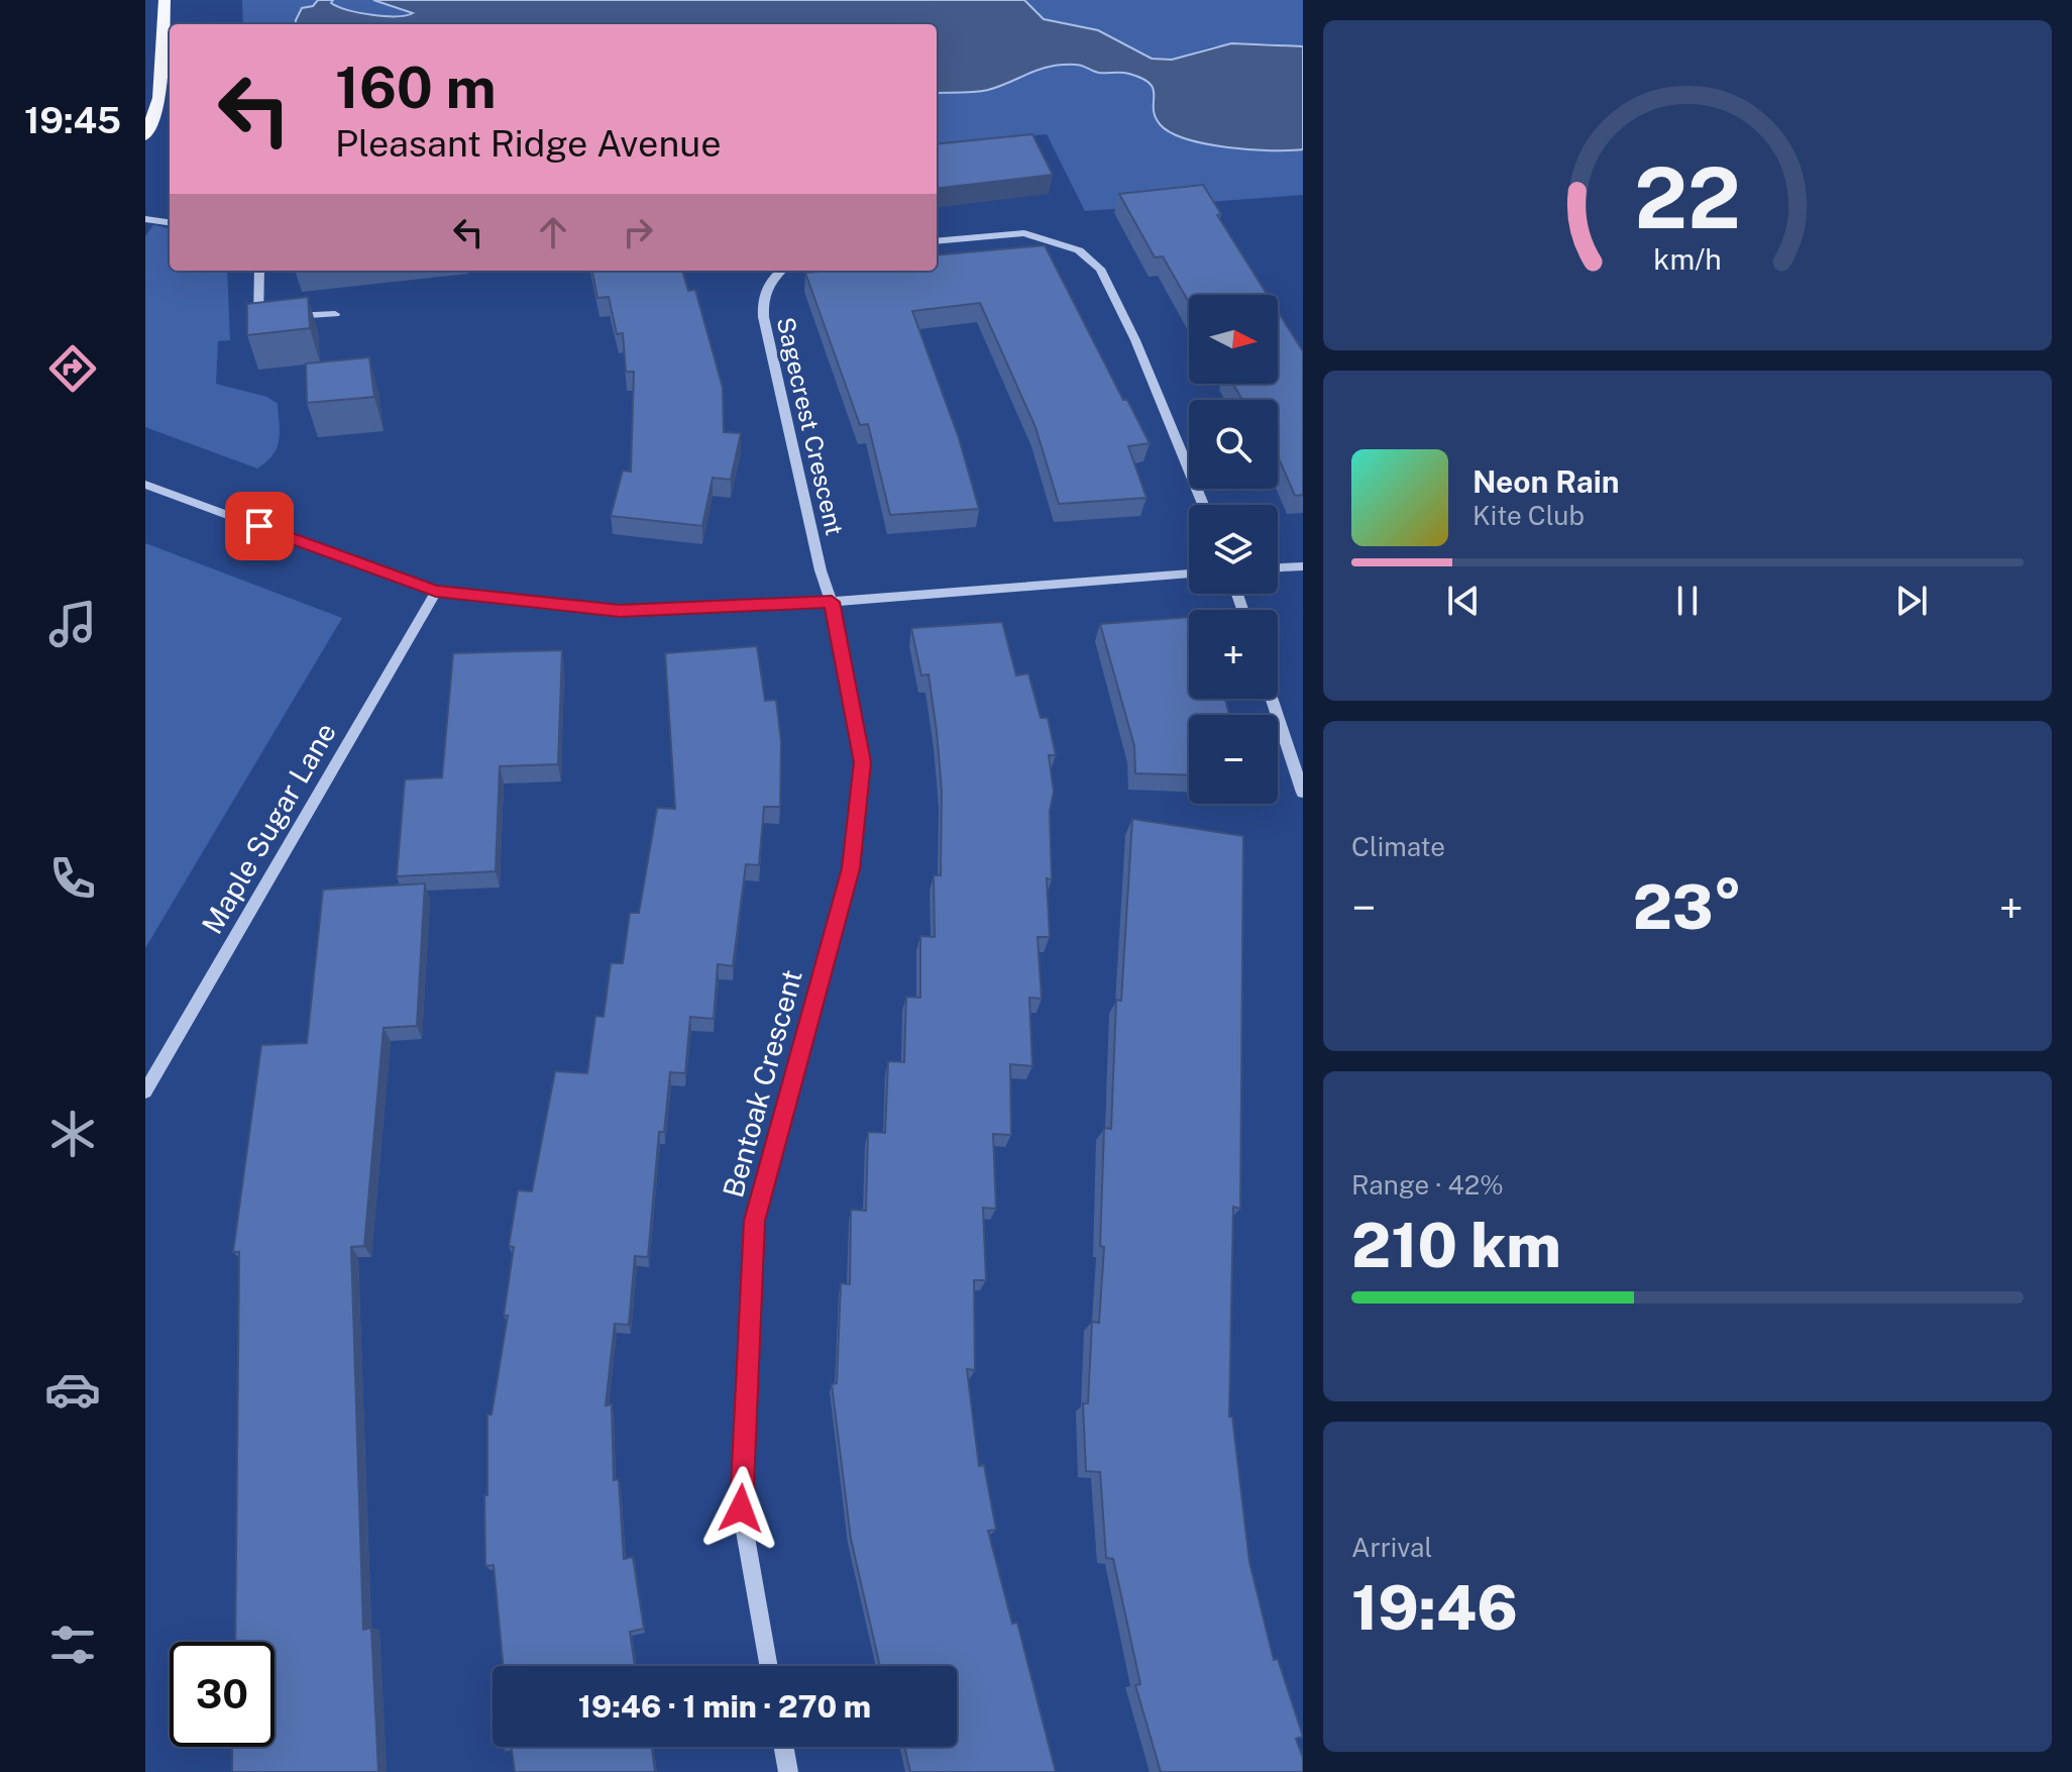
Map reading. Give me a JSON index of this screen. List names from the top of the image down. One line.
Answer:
{"streets":{"street":["Sagecrest Crescent","Maple Sugar Lane","Bentoak Crescent"]},"crossings":[["Sagecrest Crescent","Bentoak Crescent"]],"north":"right","page":{"tabs":"19:45","turn":["160 m","Pleasant Ridge Avenue"],"map_buttons":["+","−"],"song":["Neon Rain","Kite Club"],"tile":["Climate",["Range · 42%","210 km"],["Arrival","19:46"]],"heat":["−","23°","+"],"limit":"30","trip":"19:46 · 1 min · 270 m","gauge":["22","km/h"]}}
